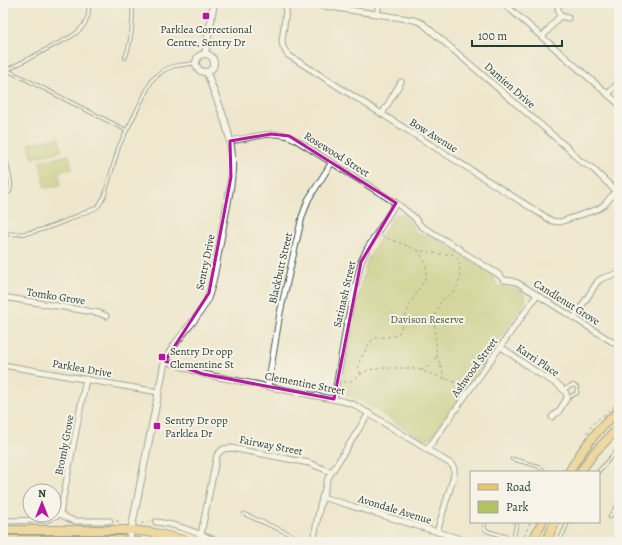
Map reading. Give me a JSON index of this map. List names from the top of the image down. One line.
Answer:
{"streets":{"street":["Damien Drive","Bow Avenue","Rosewood Street","Sentry Drive","Blackbutt Street","Satinash Street","Tomko Grove","Candlenut Grove","Karri Place","Ashwood Street","Parklea Drive","Clementine Street","Bromly Grove","Fairway Street","Avondale Avenue"]},"crossings":[["Damien Drive","Bow Avenue"],["Rosewood Street","Sentry Drive"],["Rosewood Street","Blackbutt Street"],["Rosewood Street","Satinash Street"],["Rosewood Street","Candlenut Grove"],["Sentry Drive","Parklea Drive"],["Sentry Drive","Clementine Street"],["Blackbutt Street","Clementine Street"],["Satinash Street","Clementine Street"],["Candlenut Grove","Ashwood Street"],["Karri Place","Ashwood Street"],["Ashwood Street","Clementine Street"],["Parklea Drive","Bromly Grove"],["Clementine Street","Avondale Avenue"]],"parks":["Davison Reserve"],"places":{"transit":["Parklea Correctional Centre, Sentry Dr","Sentry Dr opp Clementine St","Sentry Dr opp Parklea Dr"]},"legend":["Road","Park"],"scale_bar":"100 m","north":"top"}
